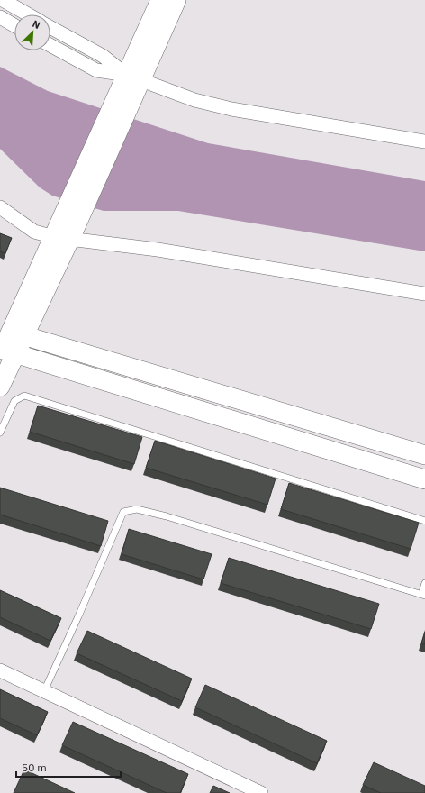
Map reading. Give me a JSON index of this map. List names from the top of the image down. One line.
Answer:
{"scale_bar":"50 m","north":"top right"}
